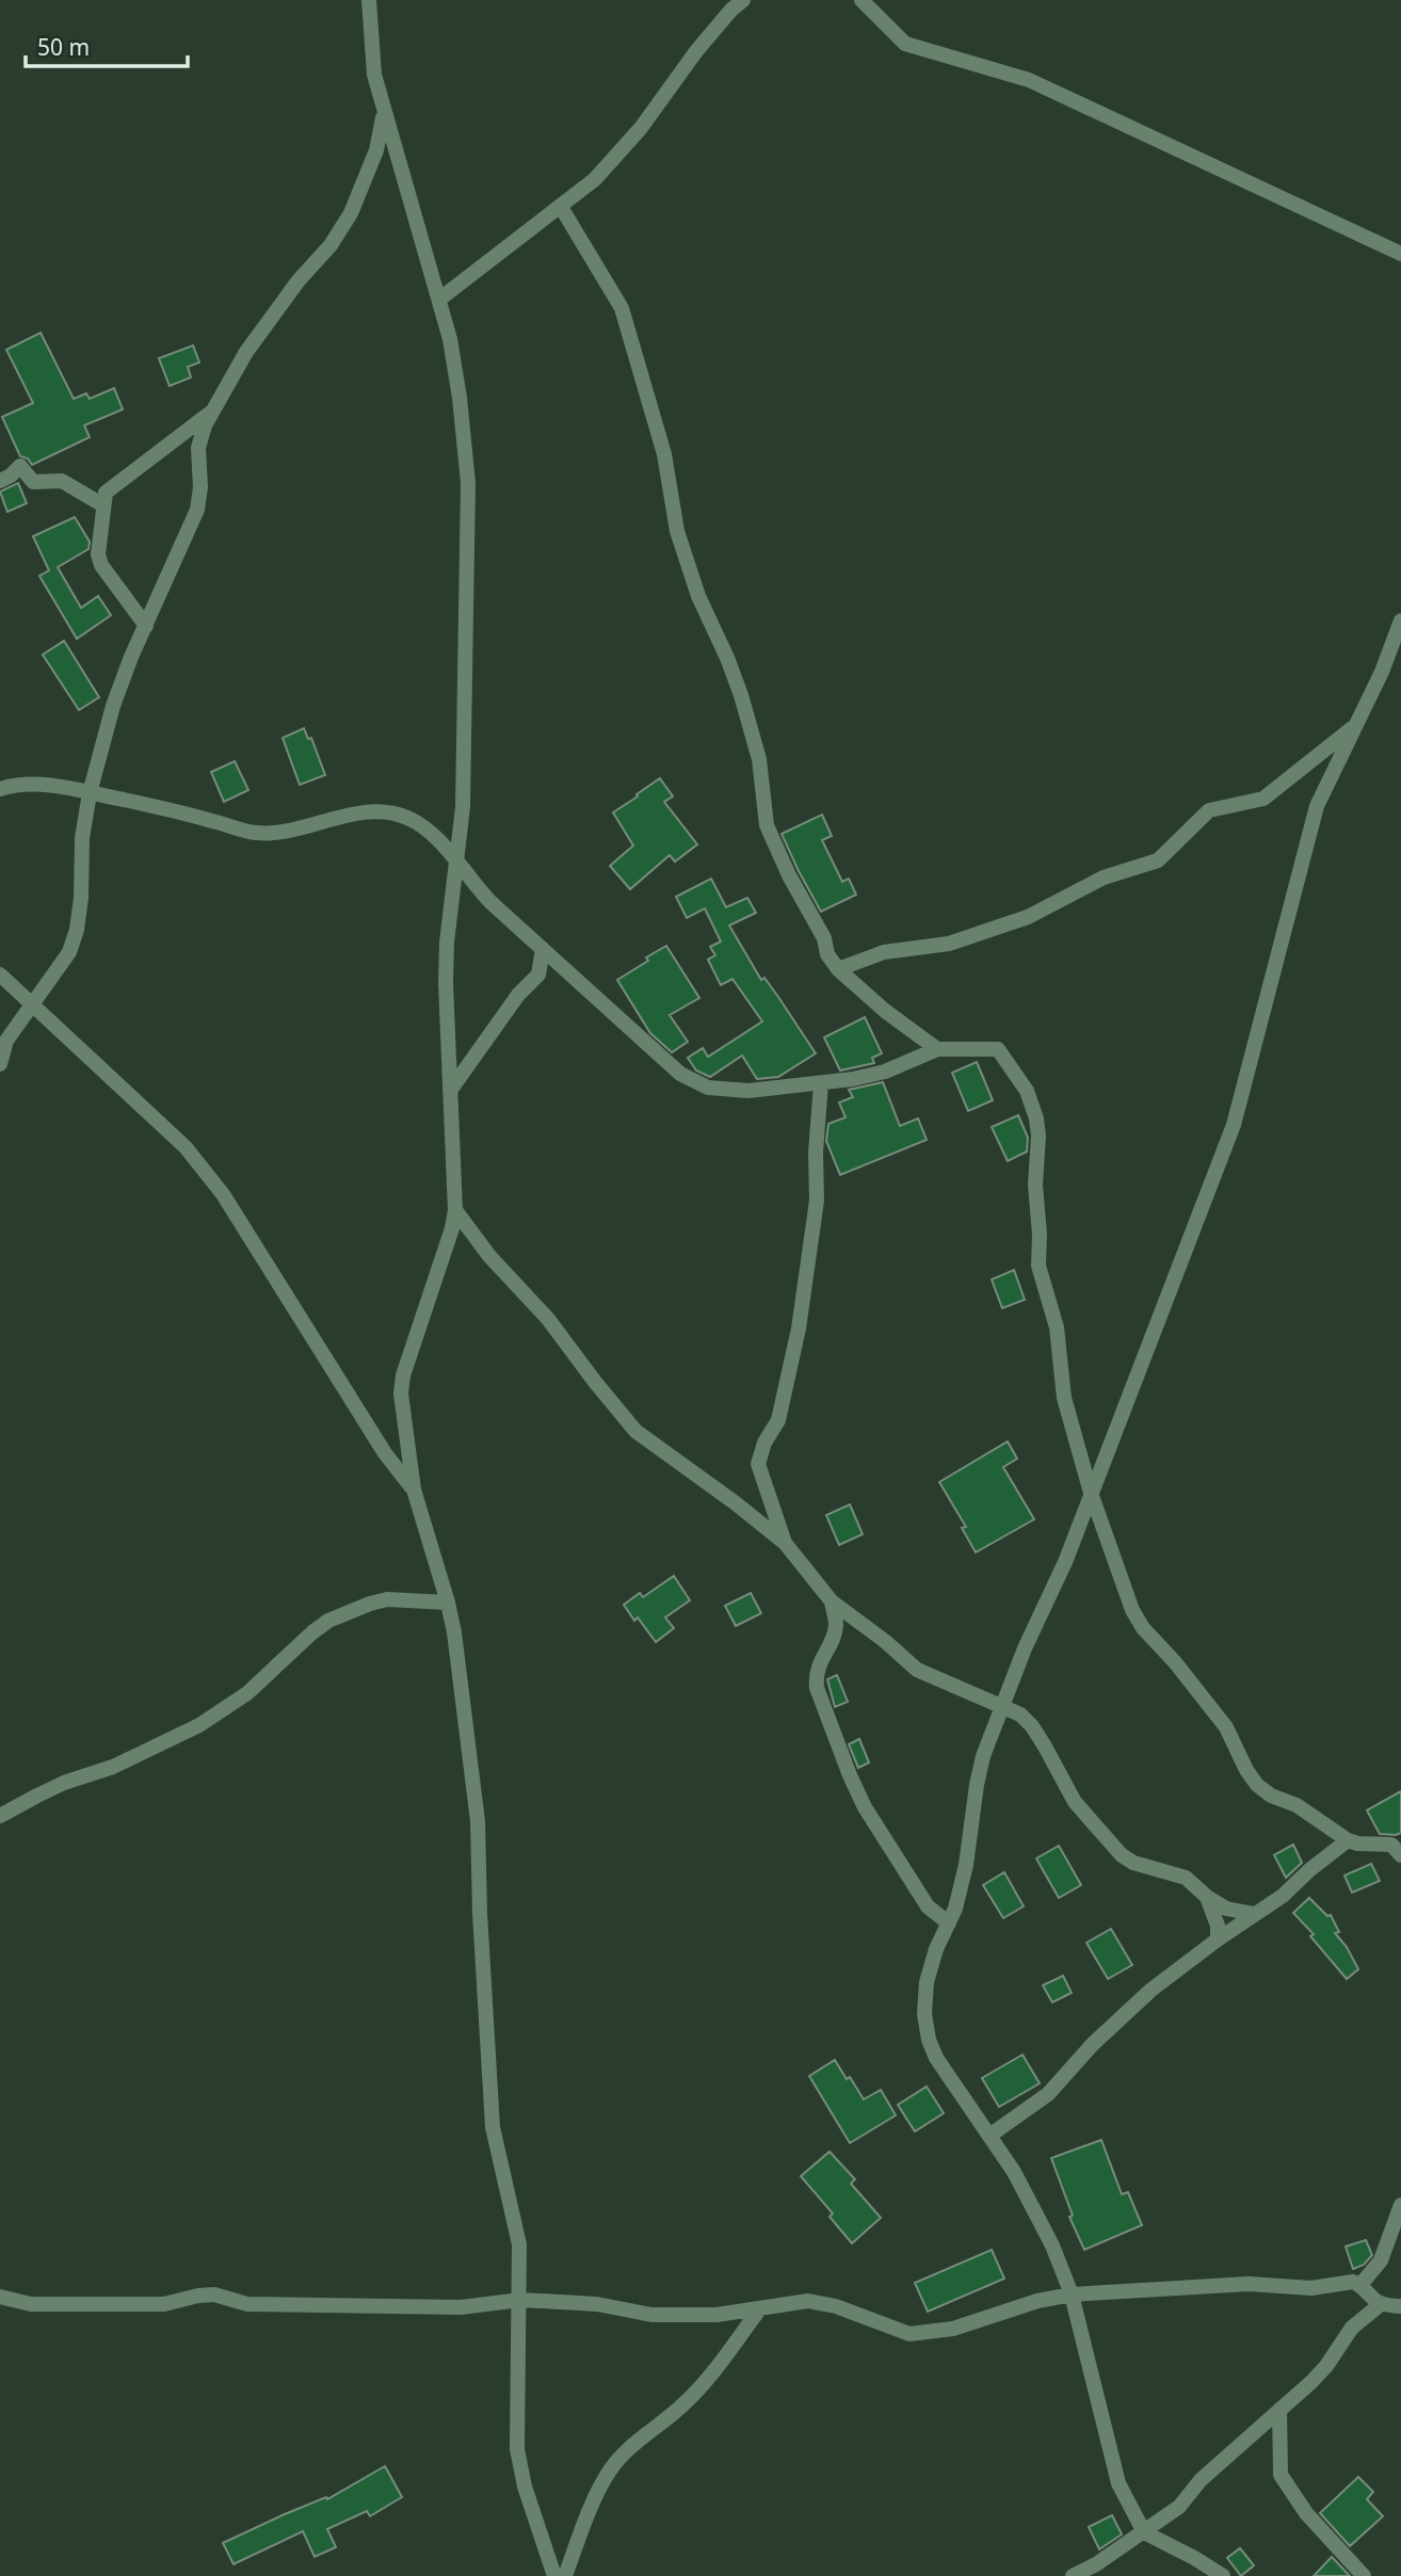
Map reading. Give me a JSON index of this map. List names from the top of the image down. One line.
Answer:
{"scale_bar":"50 m"}
